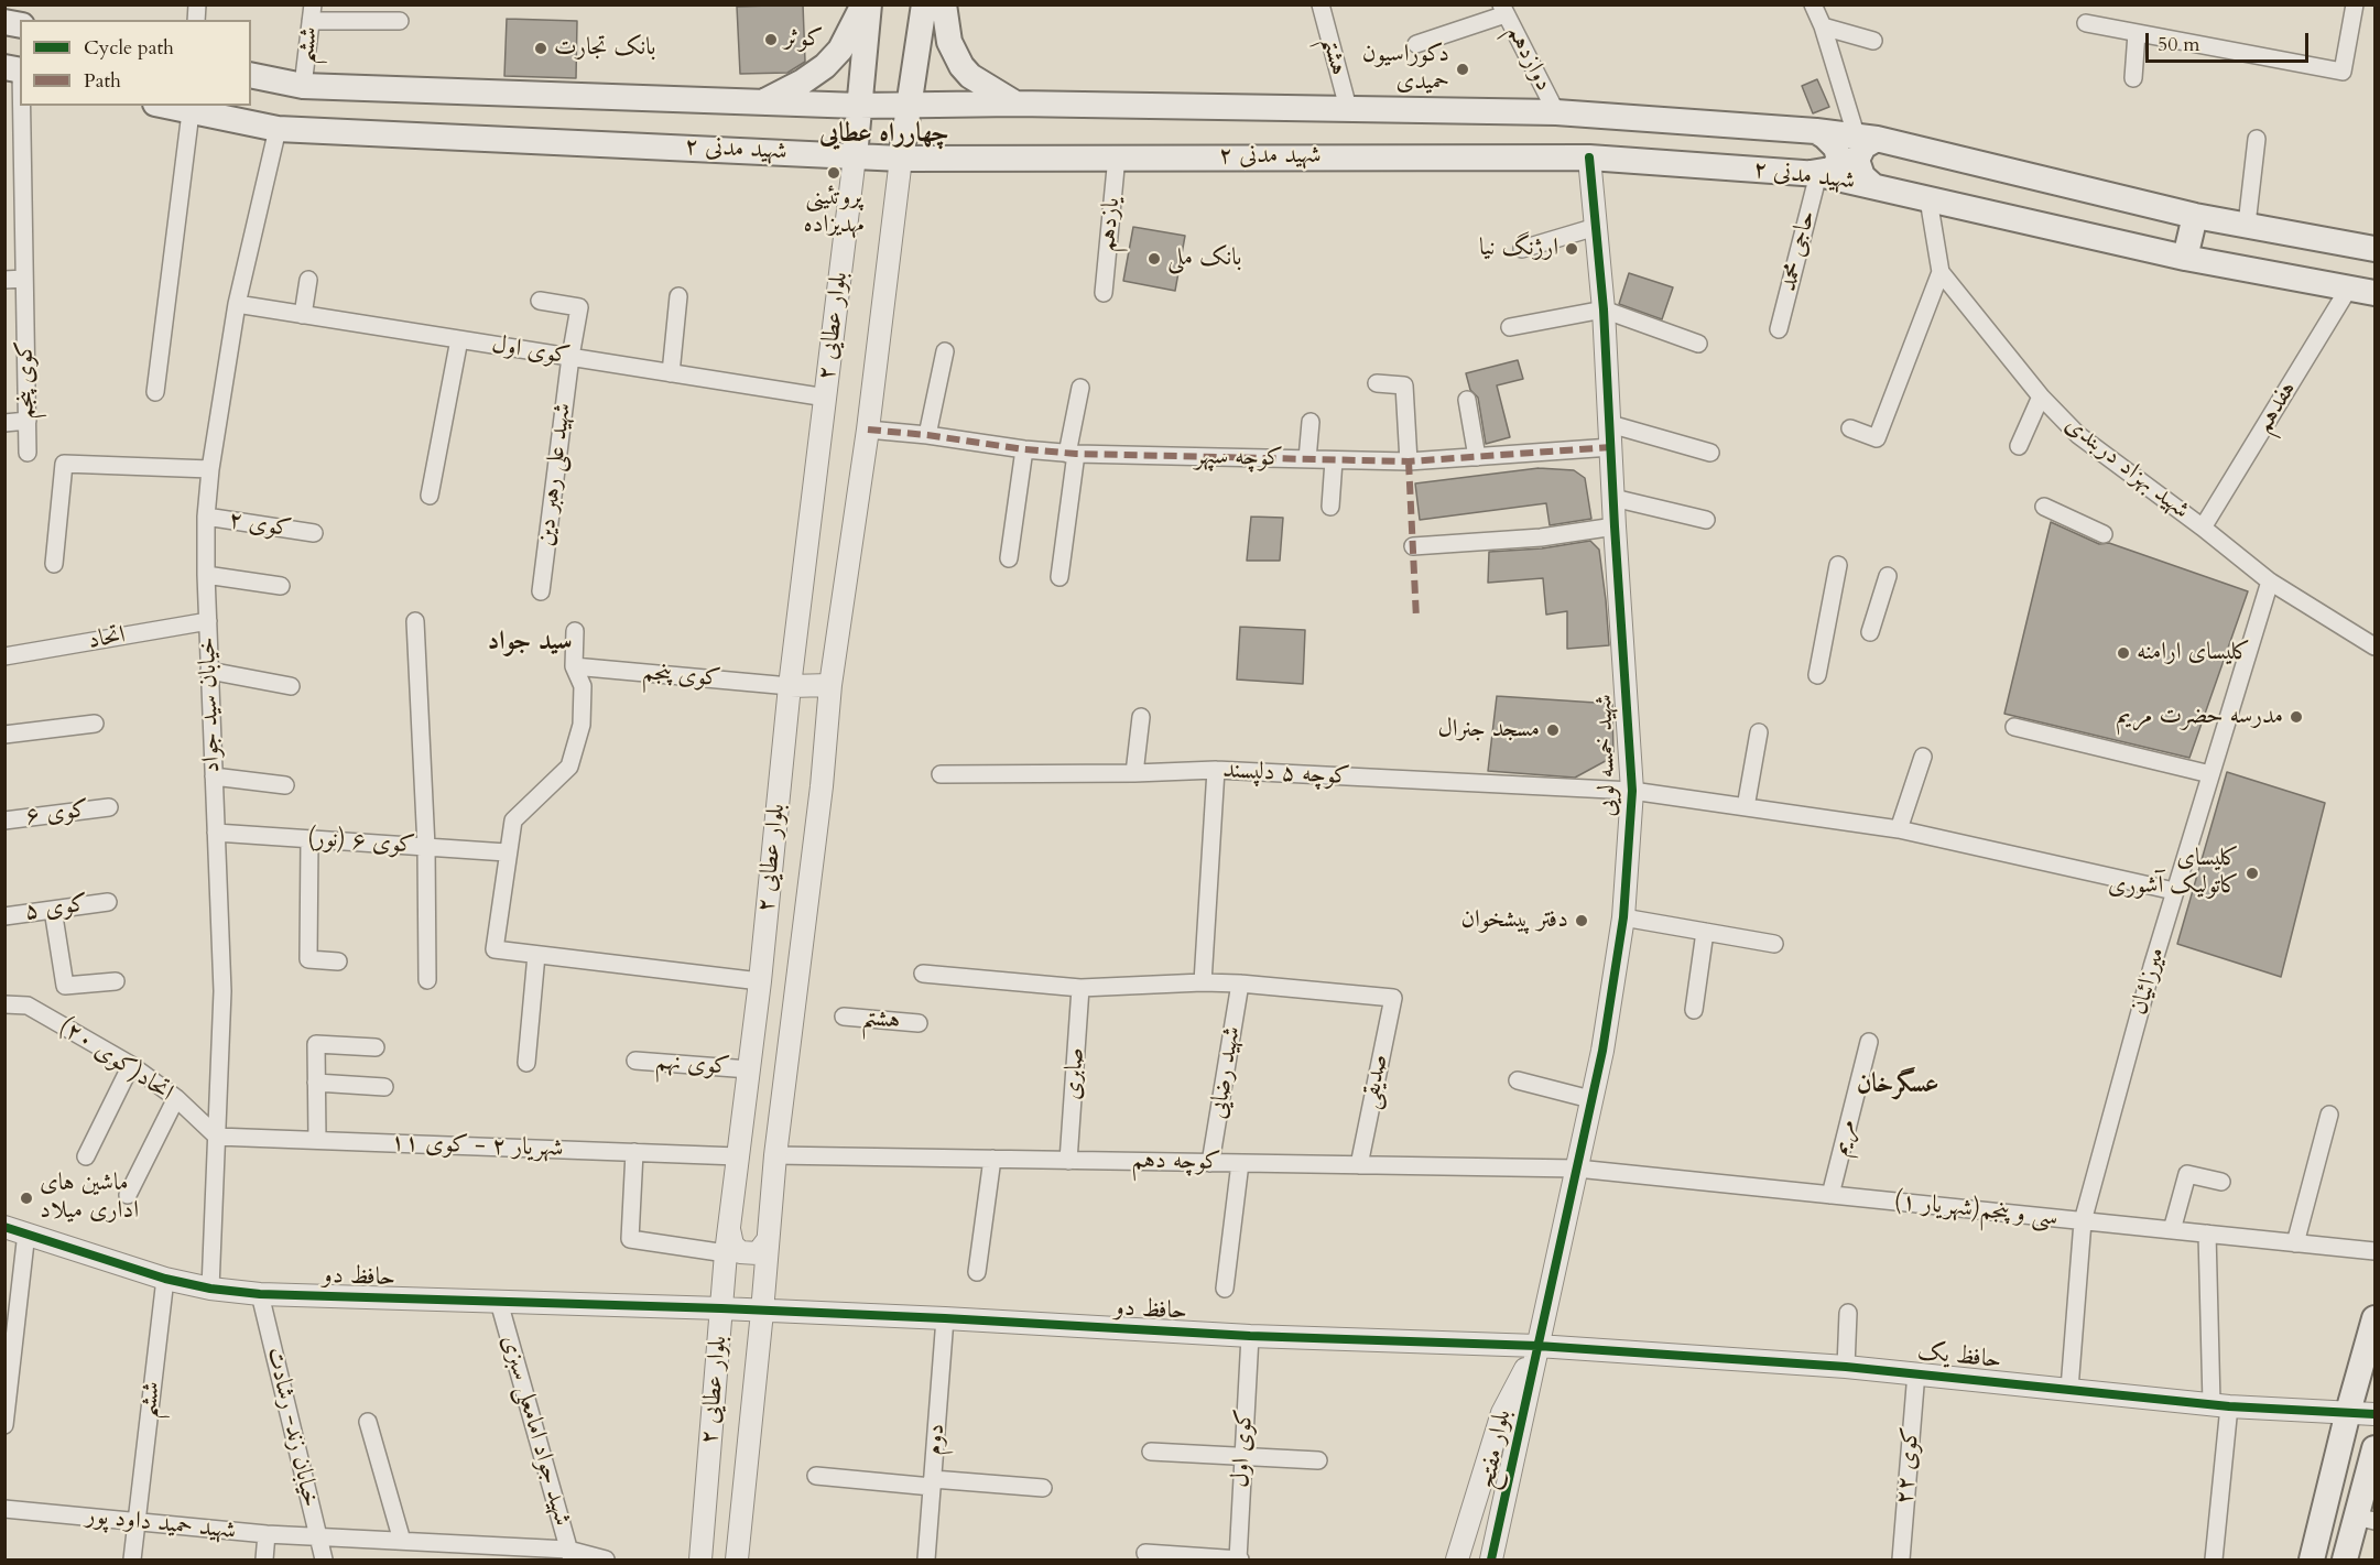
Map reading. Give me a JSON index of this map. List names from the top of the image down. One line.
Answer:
{"streets":{"main road":["شهید مدنی ۲"],"street":["ششم","هشتم","دوازدهم","یازدهم","حاجی محمد","بلوار عطایی ۲","کوی اول","کوی پنجم","هفدهم","کوچه سپهر","شهید بهزاد دربندی","شهید علی رهبر دین","کوی ۲","اتحاد","خیابان سید جواد","شهید خمسه لویی","کوچه ۵ دلپسند","کوی ۶","کوی ۶ (نور)","کوی ۵","میرزائیان","اتحاد(کوی ۲۰)","کوی نهم","شهید رضایی","صابری","صدیقی","مریم","شهریار ۲ - کوی ۱۱","کوچه دهم","سی و پنجم(شهریار ۱)","حافظ دو","حافظ یک","خیابان زند- رشادت","شهید جواد امامعلی سبزی","دوم","بلوار مفتح","کوی ۲۲","شهید حمید داود پور"]},"crossings":[["ششم","شهید مدنی ۲"],["ششم","حافظ دو"],["ششم","شهید حمید داود پور"],["هشتم","شهید مدنی ۲"],["دوازدهم","شهید مدنی ۲"],["شهید مدنی ۲","یازدهم"],["شهید مدنی ۲","حاجی محمد"],["شهید مدنی ۲","بلوار عطایی ۲"],["شهید مدنی ۲","هفدهم"],["شهید مدنی ۲","خیابان سید جواد"],["شهید مدنی ۲","شهید خمسه لویی"],["بلوار عطایی ۲","کوی اول"],["بلوار عطایی ۲","کوی پنجم"],["بلوار عطایی ۲","کوچه سپهر"],["بلوار عطایی ۲","کوی نهم"],["بلوار عطایی ۲","شهریار ۲ - کوی ۱۱"],["بلوار عطایی ۲","کوچه دهم"],["بلوار عطایی ۲","حافظ دو"],["کوی اول","شهید علی رهبر دین"],["کوی اول","خیابان سید جواد"],["کوی اول","حافظ دو"],["هفدهم","شهید بهزاد دربندی"],["کوچه سپهر","شهید خمسه لویی"],["شهید بهزاد دربندی","میرزائیان"],["کوی ۲","خیابان سید جواد"],["اتحاد","خیابان سید جواد"],["خیابان سید جواد","کوی ۶ (نور)"],["خیابان سید جواد","اتحاد(کوی ۲۰)"],["خیابان سید جواد","شهریار ۲ - کوی ۱۱"],["خیابان سید جواد","حافظ دو"],["شهید خمسه لویی","کوچه ۵ دلپسند"],["شهید خمسه لویی","کوچه دهم"],["شهید خمسه لویی","سی و پنجم(شهریار ۱)"],["شهید خمسه لویی","حافظ دو"],["شهید خمسه لویی","حافظ یک"],["شهید خمسه لویی","بلوار مفتح"],["کوچه ۵ دلپسند","میرزائیان"],["میرزائیان","سی و پنجم(شهریار ۱)"],["میرزائیان","حافظ یک"],["اتحاد(کوی ۲۰)","شهریار ۲ - کوی ۱۱"],["شهید رضایی","صدیقی"],["شهید رضایی","کوچه دهم"],["صابری","کوچه دهم"],["صدیقی","کوچه دهم"],["مریم","سی و پنجم(شهریار ۱)"],["کوچه دهم","سی و پنجم(شهریار ۱)"],["حافظ دو","حافظ یک"],["حافظ دو","خیابان زند- رشادت"],["حافظ دو","شهید جواد امامعلی سبزی"],["حافظ دو","دوم"],["حافظ دو","بلوار مفتح"],["حافظ یک","بلوار مفتح"],["حافظ یک","کوی ۲۲"],["خیابان زند- رشادت","شهید حمید داود پور"],["شهید جواد امامعلی سبزی","شهید حمید داود پور"]],"districts":["چهارراه عطایی","سید جواد","عسگرخان"],"places":["کوثر","بانک تجارت","دکوراسیون حمیدی","پروتئينی مهديزاده","ارژنگ نیا","بانک ملی","کلیسای ارامنه","مدرسه حضرت مریم","مسجد جنرال","کلیسای کاتولیک آشوری","دفتر پیشخوان","ماشین های اداری میلاد"],"legend":["Cycle path","Path"],"scale_bar":"50 m"}
